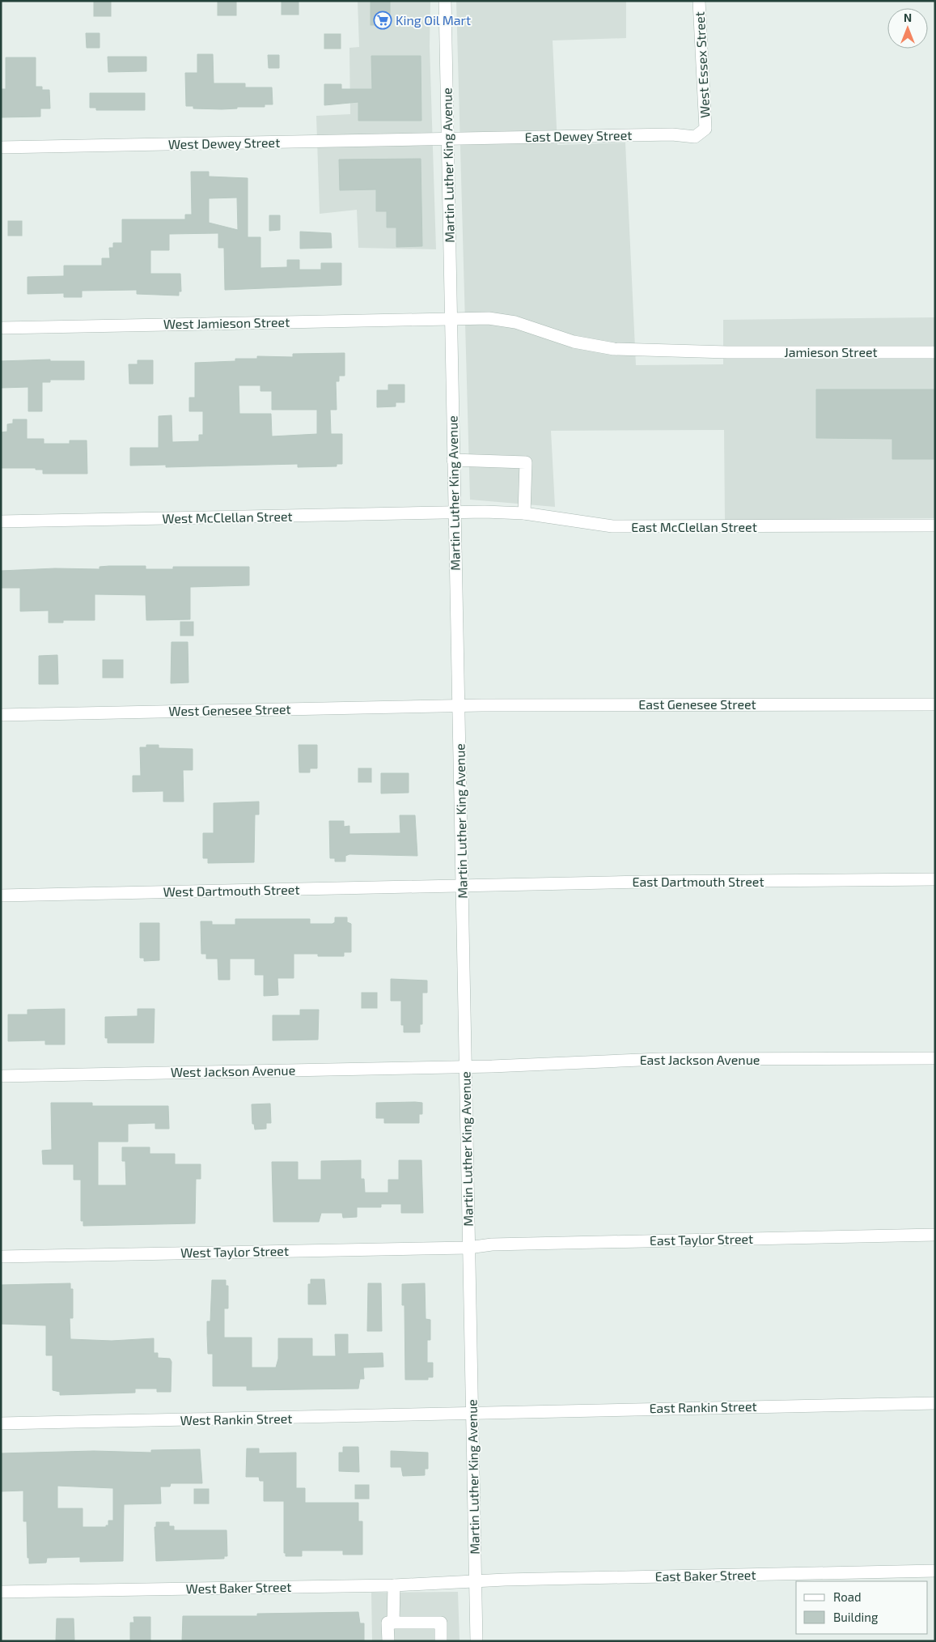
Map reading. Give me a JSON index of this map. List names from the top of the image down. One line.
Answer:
{"streets":{"street":["West Essex Street","East Dewey Street","West Dewey Street","Martin Luther King Avenue","West Jamieson Street","Jamieson Street","West McClellan Street","East McClellan Street","East Genesee Street","West Genesee Street","East Dartmouth Street","West Dartmouth Street","East Jackson Avenue","West Jackson Avenue","East Taylor Street","West Taylor Street","East Rankin Street","West Rankin Street","East Baker Street","West Baker Street"]},"crossings":[["West Essex Street","East Dewey Street"],["East Dewey Street","West Dewey Street"],["East Dewey Street","Martin Luther King Avenue"],["West Dewey Street","Martin Luther King Avenue"],["Martin Luther King Avenue","West Jamieson Street"],["Martin Luther King Avenue","West McClellan Street"],["Martin Luther King Avenue","East McClellan Street"],["Martin Luther King Avenue","East Genesee Street"],["Martin Luther King Avenue","West Genesee Street"],["Martin Luther King Avenue","East Dartmouth Street"],["Martin Luther King Avenue","West Dartmouth Street"],["Martin Luther King Avenue","East Jackson Avenue"],["Martin Luther King Avenue","West Jackson Avenue"],["Martin Luther King Avenue","East Taylor Street"],["Martin Luther King Avenue","West Taylor Street"],["Martin Luther King Avenue","East Rankin Street"],["Martin Luther King Avenue","West Rankin Street"],["Martin Luther King Avenue","East Baker Street"],["Martin Luther King Avenue","West Baker Street"],["West Jamieson Street","Jamieson Street"],["West McClellan Street","East McClellan Street"],["East Genesee Street","West Genesee Street"],["East Dartmouth Street","West Dartmouth Street"],["East Jackson Avenue","West Jackson Avenue"],["East Taylor Street","West Taylor Street"],["East Rankin Street","West Rankin Street"],["East Baker Street","West Baker Street"]],"places":{"supermarket":["King Oil Mart"]},"legend":["Road","Building"],"north":"top"}
